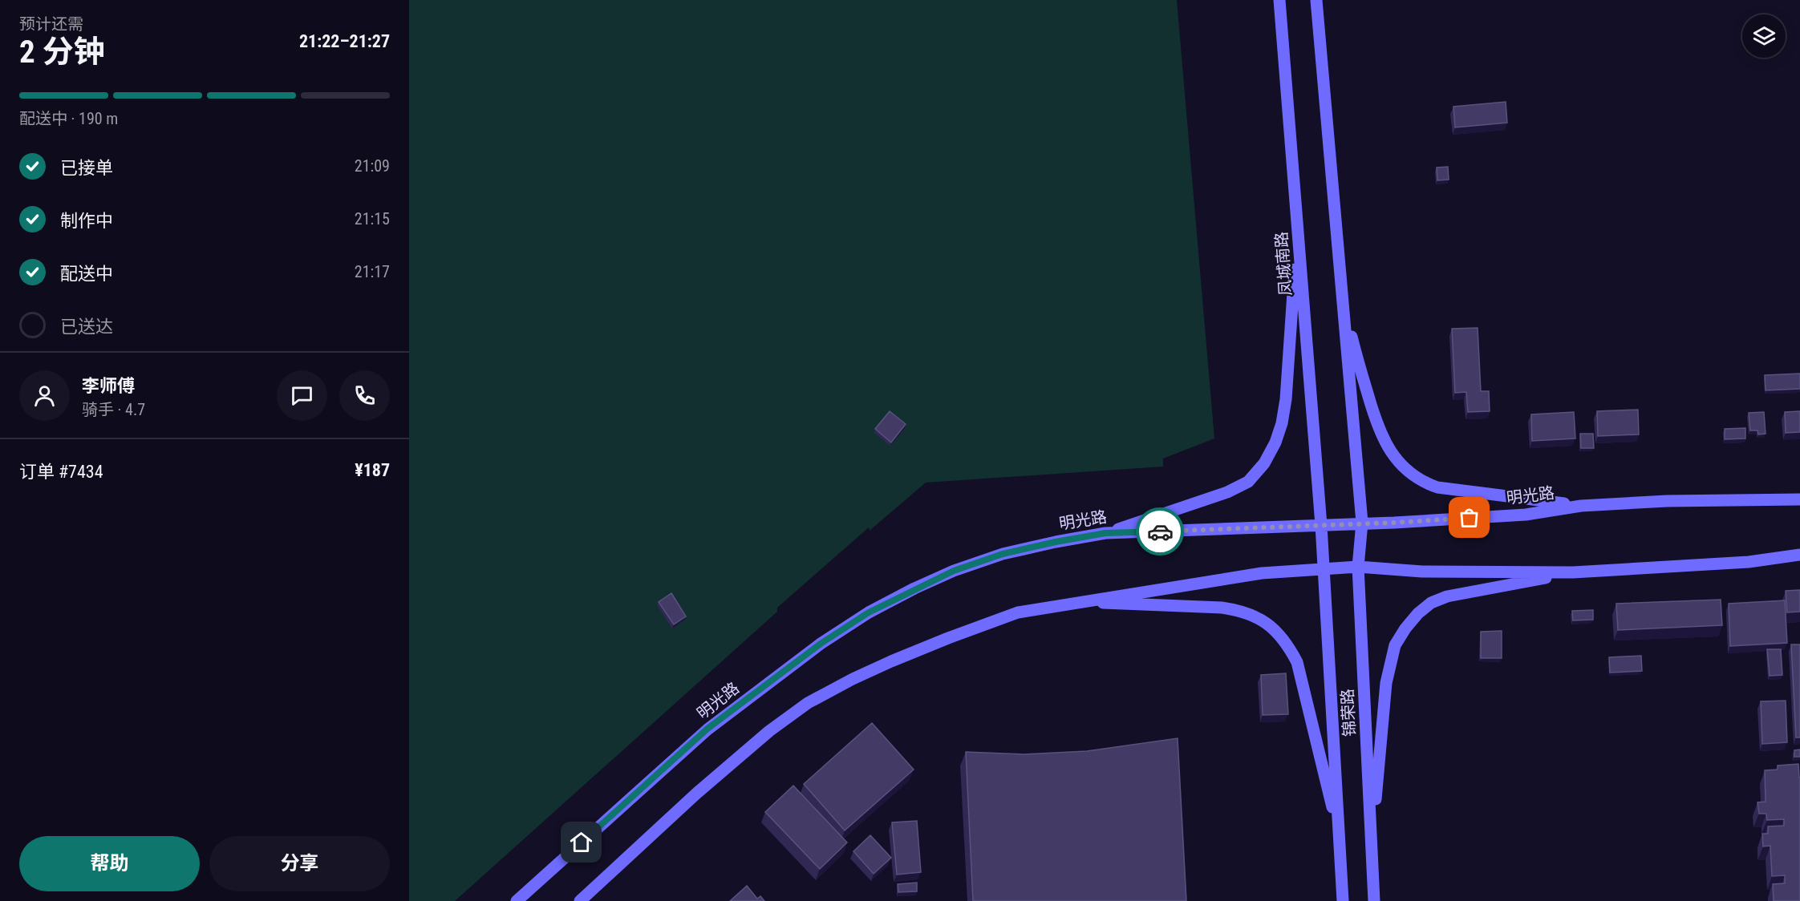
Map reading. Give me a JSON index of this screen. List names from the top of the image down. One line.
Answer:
{"streets":{"street":["凤城南路","明光路","锦荣路"]},"crossings":[["凤城南路","明光路"],["凤城南路","锦荣路"],["明光路","锦荣路"]],"page":{"heading":["2 分钟","预计还需","21:22–21:27"],"panel":["李师傅","骑手 · 4.7","订单 #7434","¥187"],"bar":"配送中 · 190 m","list":[["已接单","21:09"],["制作中","21:15"],["配送中","21:17"],"已送达"],"buttons":["帮助","分享"]}}
